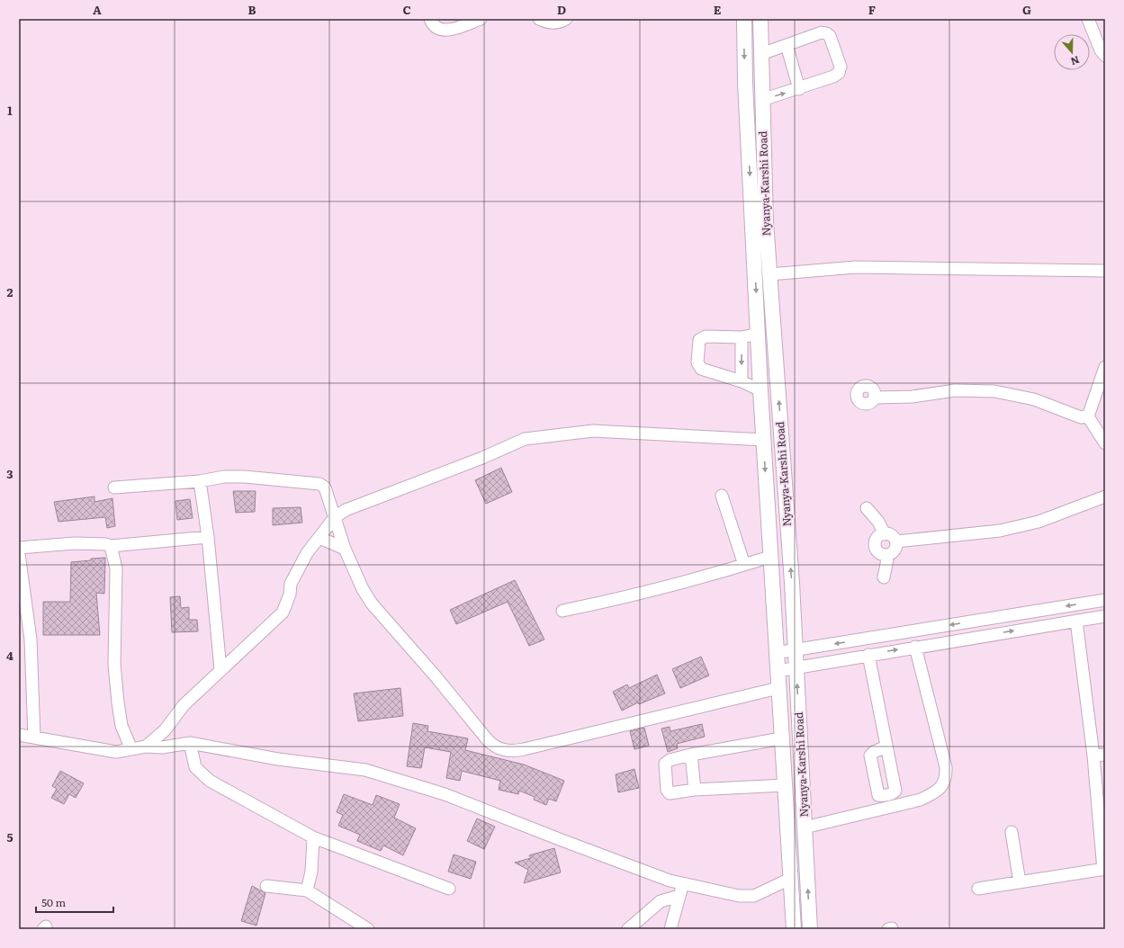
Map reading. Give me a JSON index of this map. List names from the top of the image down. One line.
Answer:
{"streets":{"main road":["Nyanya-Karshi Road"]},"scale_bar":"50 m","north":"bottom","grid":{"columns":["A","B","C","D","E","F","G"],"rows":["1","2","3","4","5"]}}
